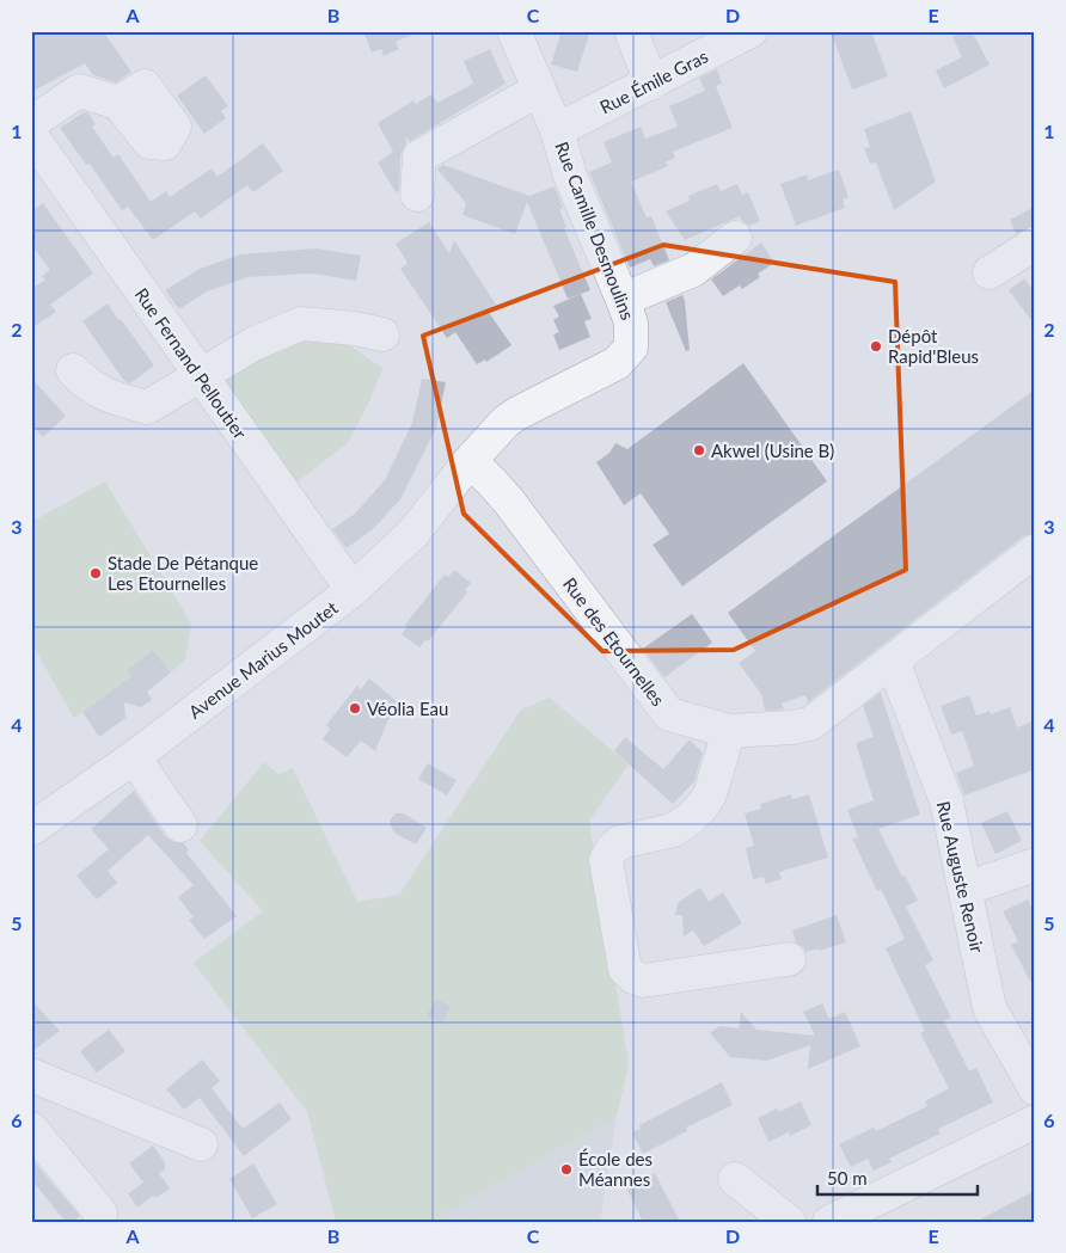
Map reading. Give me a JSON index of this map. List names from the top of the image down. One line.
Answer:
{"streets":{"street":["Rue Émile Gras","Rue Camille Desmoulins","Rue Fernand Pelloutier","Rue des Etournelles","Avenue Marius Moutet","Rue Auguste Renoir"]},"crossings":[["Rue Émile Gras","Rue Camille Desmoulins"],["Rue Camille Desmoulins","Rue des Etournelles"],["Rue Camille Desmoulins","Avenue Marius Moutet"],["Rue Fernand Pelloutier","Avenue Marius Moutet"],["Rue des Etournelles","Avenue Marius Moutet"],["Rue des Etournelles","Rue Auguste Renoir"]],"places":["Dépôt Rapid'Bleus","Akwel (Usine B)","Stade De Pétanque Les Etournelles","Véolia Eau","École des Méannes"],"scale_bar":"50 m","grid":{"columns":["A","B","C","D","E"],"rows":["1","2","3","4","5","6"]}}
